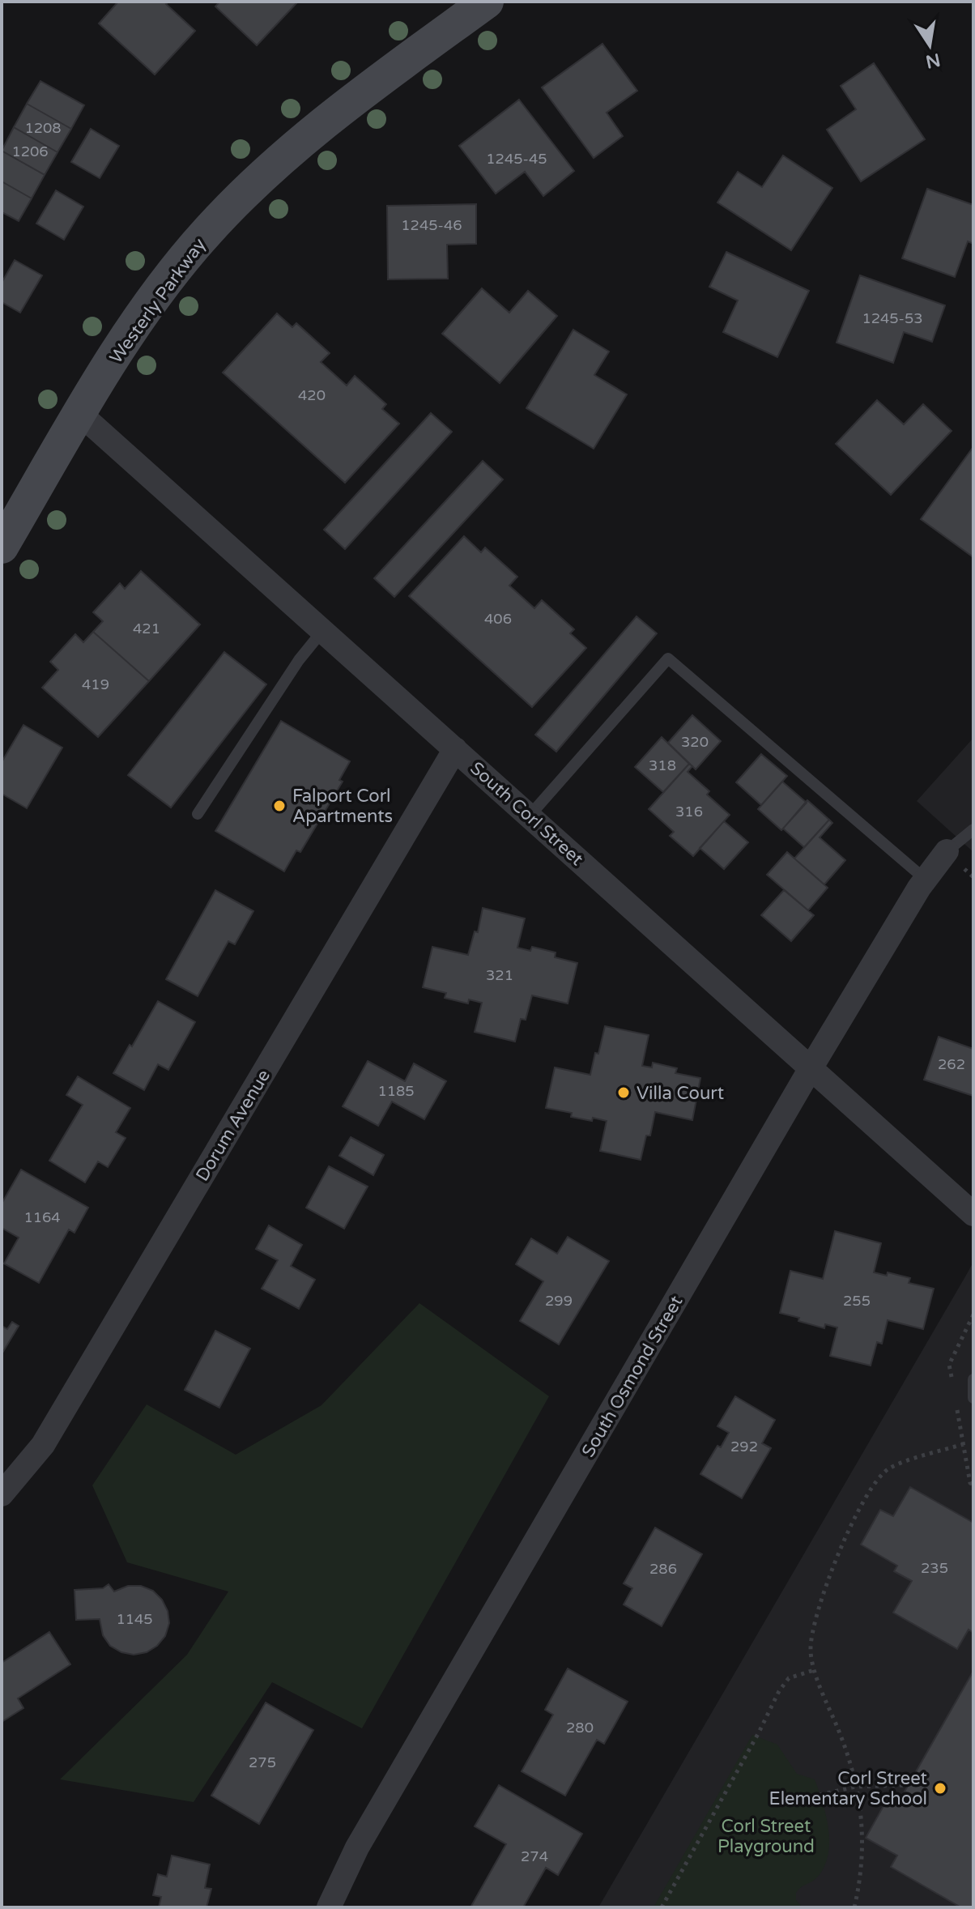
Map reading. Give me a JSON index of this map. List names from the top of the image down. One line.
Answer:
{"streets":{"main road":["Westerly Parkway"],"street":["South Corl Street","Dorum Avenue","South Osmond Street"]},"crossings":[["Westerly Parkway","South Corl Street"],["South Corl Street","Dorum Avenue"],["South Corl Street","South Osmond Street"]],"parks":["Corl Street Playground"],"places":["Falport Corl Apartments","Villa Court","Corl Street Elementary School"],"house_numbers":["1208","1206","1245-45","1245-46","1245-53","420","406","421","419","320","318","316","321","262","1185","1164","299","255","292","235","286","1145","280","275","274"],"north":"bottom"}
